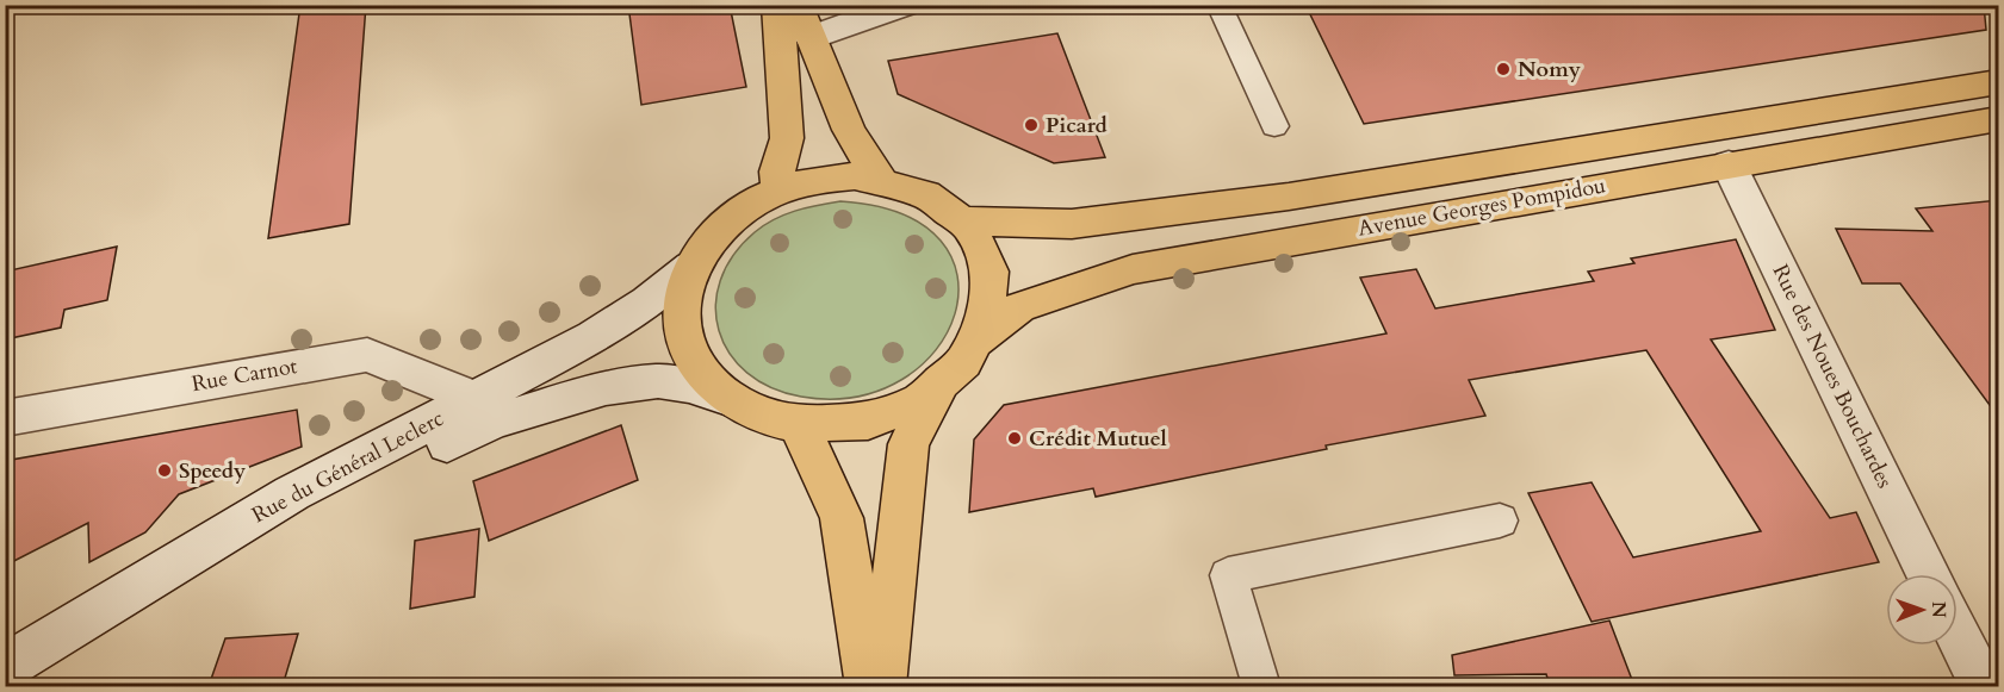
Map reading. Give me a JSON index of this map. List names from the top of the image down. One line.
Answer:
{"streets":{"main road":["Avenue Georges Pompidou","Rue Carnot","Rue des Noues Bouchardes","Rue du Général Leclerc"]},"crossings":[["Avenue Georges Pompidou","Rue des Noues Bouchardes"],["Rue Carnot","Rue du Général Leclerc"]],"places":["Nomy","Picard","Crédit Mutuel","Speedy"],"north":"right"}
